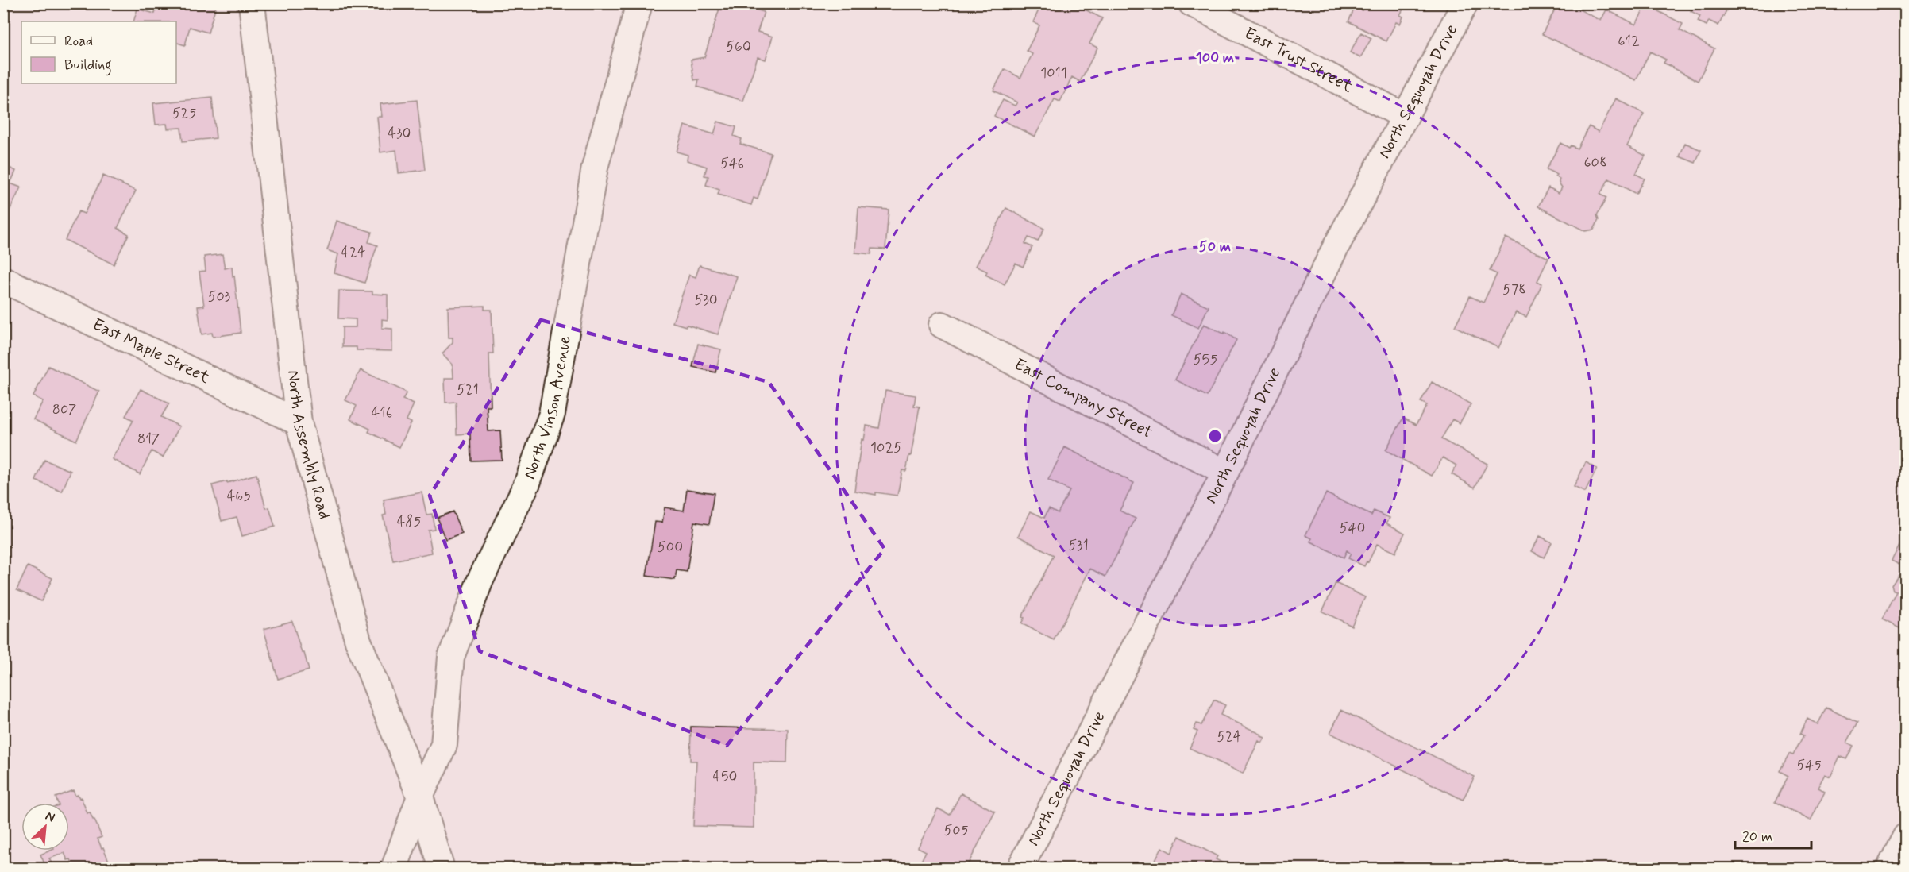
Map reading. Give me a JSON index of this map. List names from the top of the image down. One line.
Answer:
{"streets":{"street":["East Trust Street","North Sequoyah Drive","East Maple Street","East Company Street","North Vinson Avenue","North Assembly Road"]},"crossings":[["East Trust Street","North Sequoyah Drive"],["North Sequoyah Drive","East Company Street"],["East Maple Street","North Assembly Road"],["North Vinson Avenue","North Assembly Road"]],"house_numbers":["612","560","1011","525","430","608","546","424","578","503","530","555","521","807","416","817","1025","465","485","540","531","500","524","545","450","505"],"legend":["Road","Building"],"scale_bar":"20 m","north":"top right","rings":["100 m","50 m"]}
